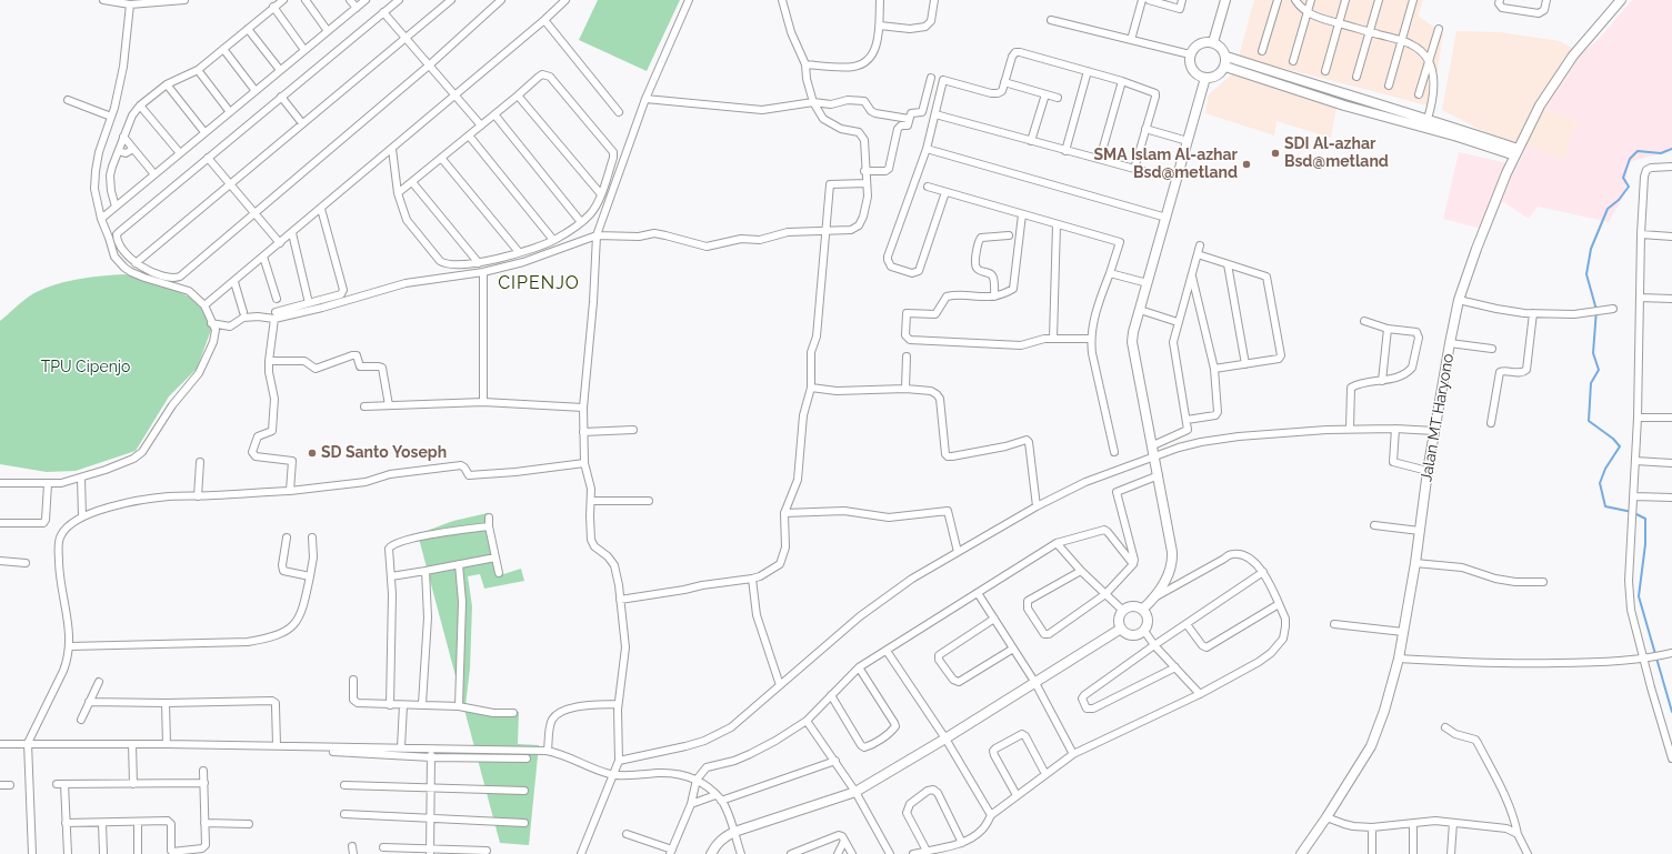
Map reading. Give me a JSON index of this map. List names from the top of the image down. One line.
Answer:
{"streets":{"street":["Jalan MT Haryono"]},"districts":["CIPENJO"],"parks":["TPU Cipenjo"],"places":["SDI Al-azhar Bsd@metland","SMA Islam Al-azhar Bsd@metland","SD Santo Yoseph"]}
